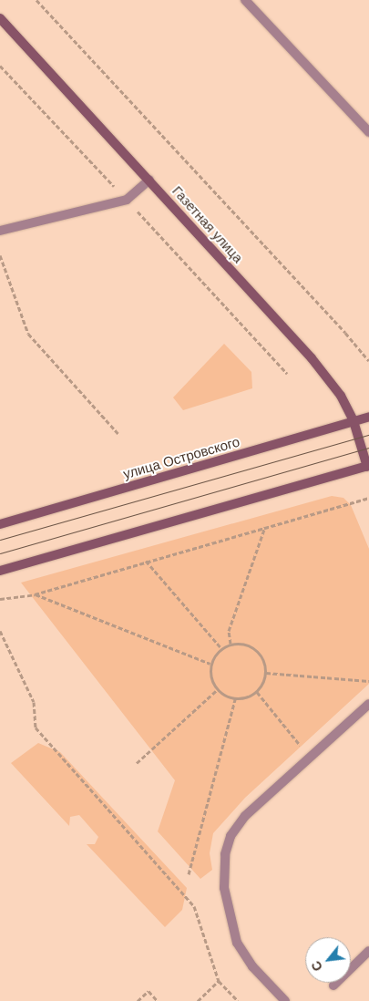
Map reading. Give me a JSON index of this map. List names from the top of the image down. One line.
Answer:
{"streets":{"main road":["Газетная улица","улица Островского"]},"crossings":[["Газетная улица","улица Островского"]],"north":"bottom left"}
